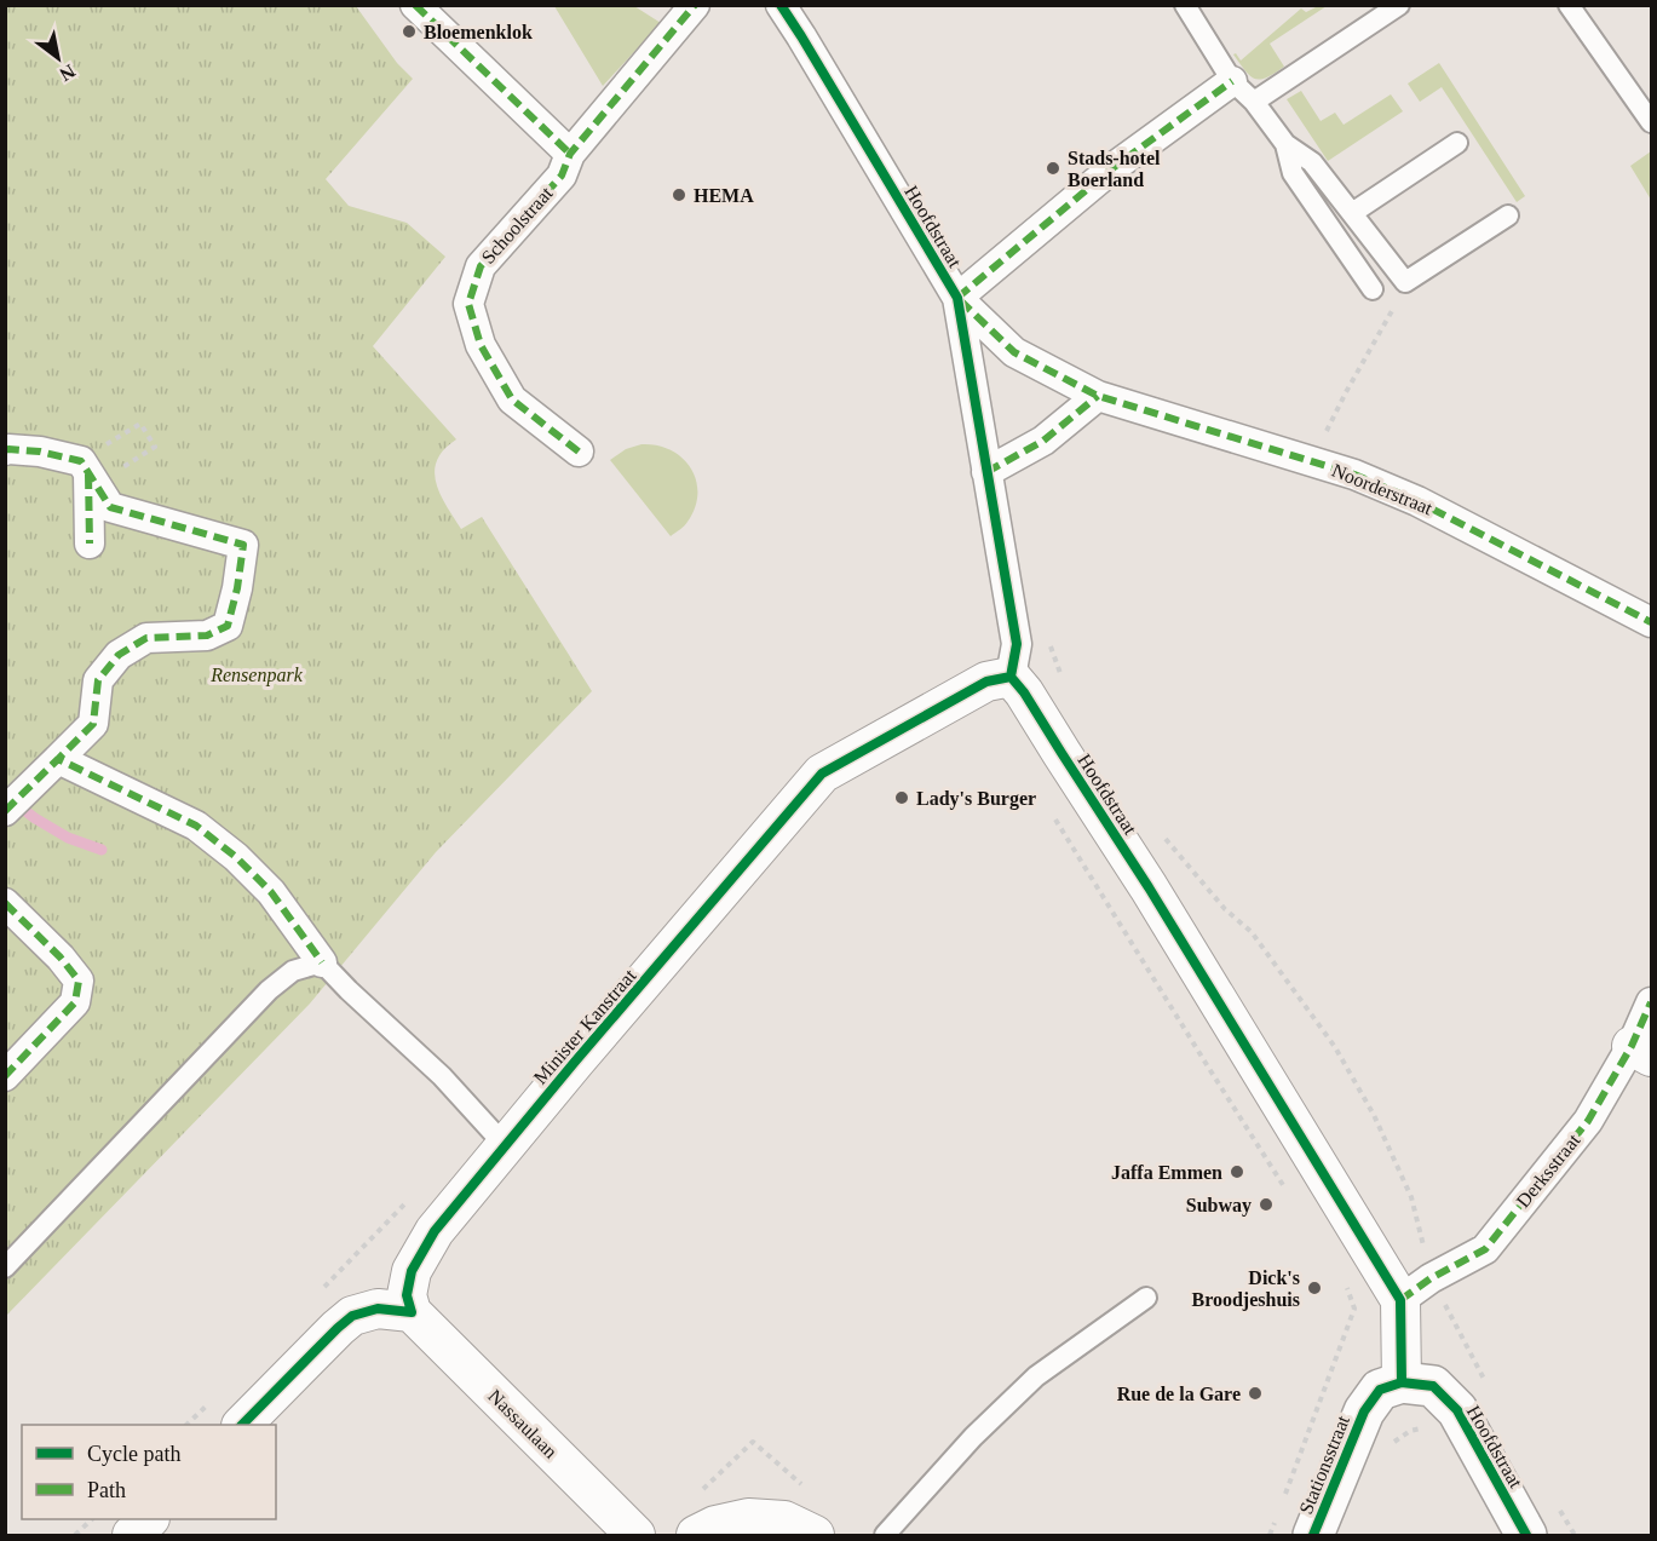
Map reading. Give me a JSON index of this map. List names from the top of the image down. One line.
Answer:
{"streets":{"main road":["Hoofdstraat","Stationsstraat"],"street":["Schoolstraat","Noorderstraat","Minister Kanstraat","Derksstraat","Nassaulaan"]},"crossings":[["Hoofdstraat","Noorderstraat"],["Hoofdstraat","Minister Kanstraat"],["Hoofdstraat","Derksstraat"],["Hoofdstraat","Stationsstraat"],["Minister Kanstraat","Nassaulaan"]],"parks":["Rensenpark"],"places":["Bloemenklok","Stads-hotel Boerland","HEMA","Lady's Burger","Jaffa Emmen","Subway","Dick's Broodjeshuis","Rue de la Gare"],"legend":["Cycle path","Path"],"north":"bottom right"}
